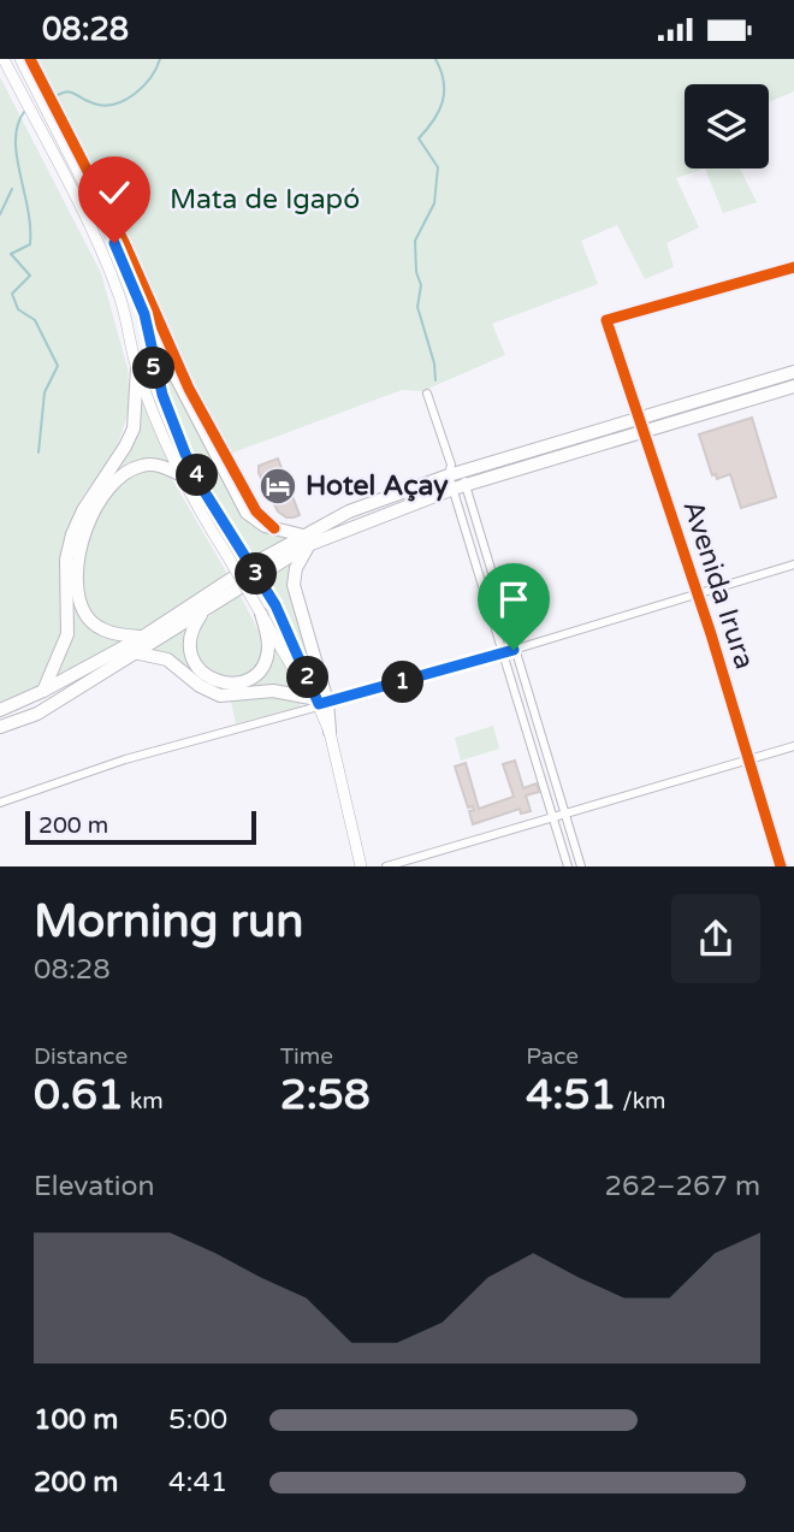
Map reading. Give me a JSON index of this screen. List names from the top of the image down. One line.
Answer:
{"streets":{"street":["Avenida Irura"]},"parks":["Mata de Igapó"],"places":{"hotel":["Hotel Açay"]},"scale_bar":"200 m","page":{"status":"08:28","pins":["5","4","3","2","1"],"scale":"200 m","heading":["Morning run","08:28"],"stats":[["Distance","0.61 km"],["Time","2:58"],["Pace","4:51 /km"]],"chart":["Elevation","262–267 m"],"list":[{"name":"100 m","note":"5:00"},{"name":"200 m","note":"4:41"}]}}
